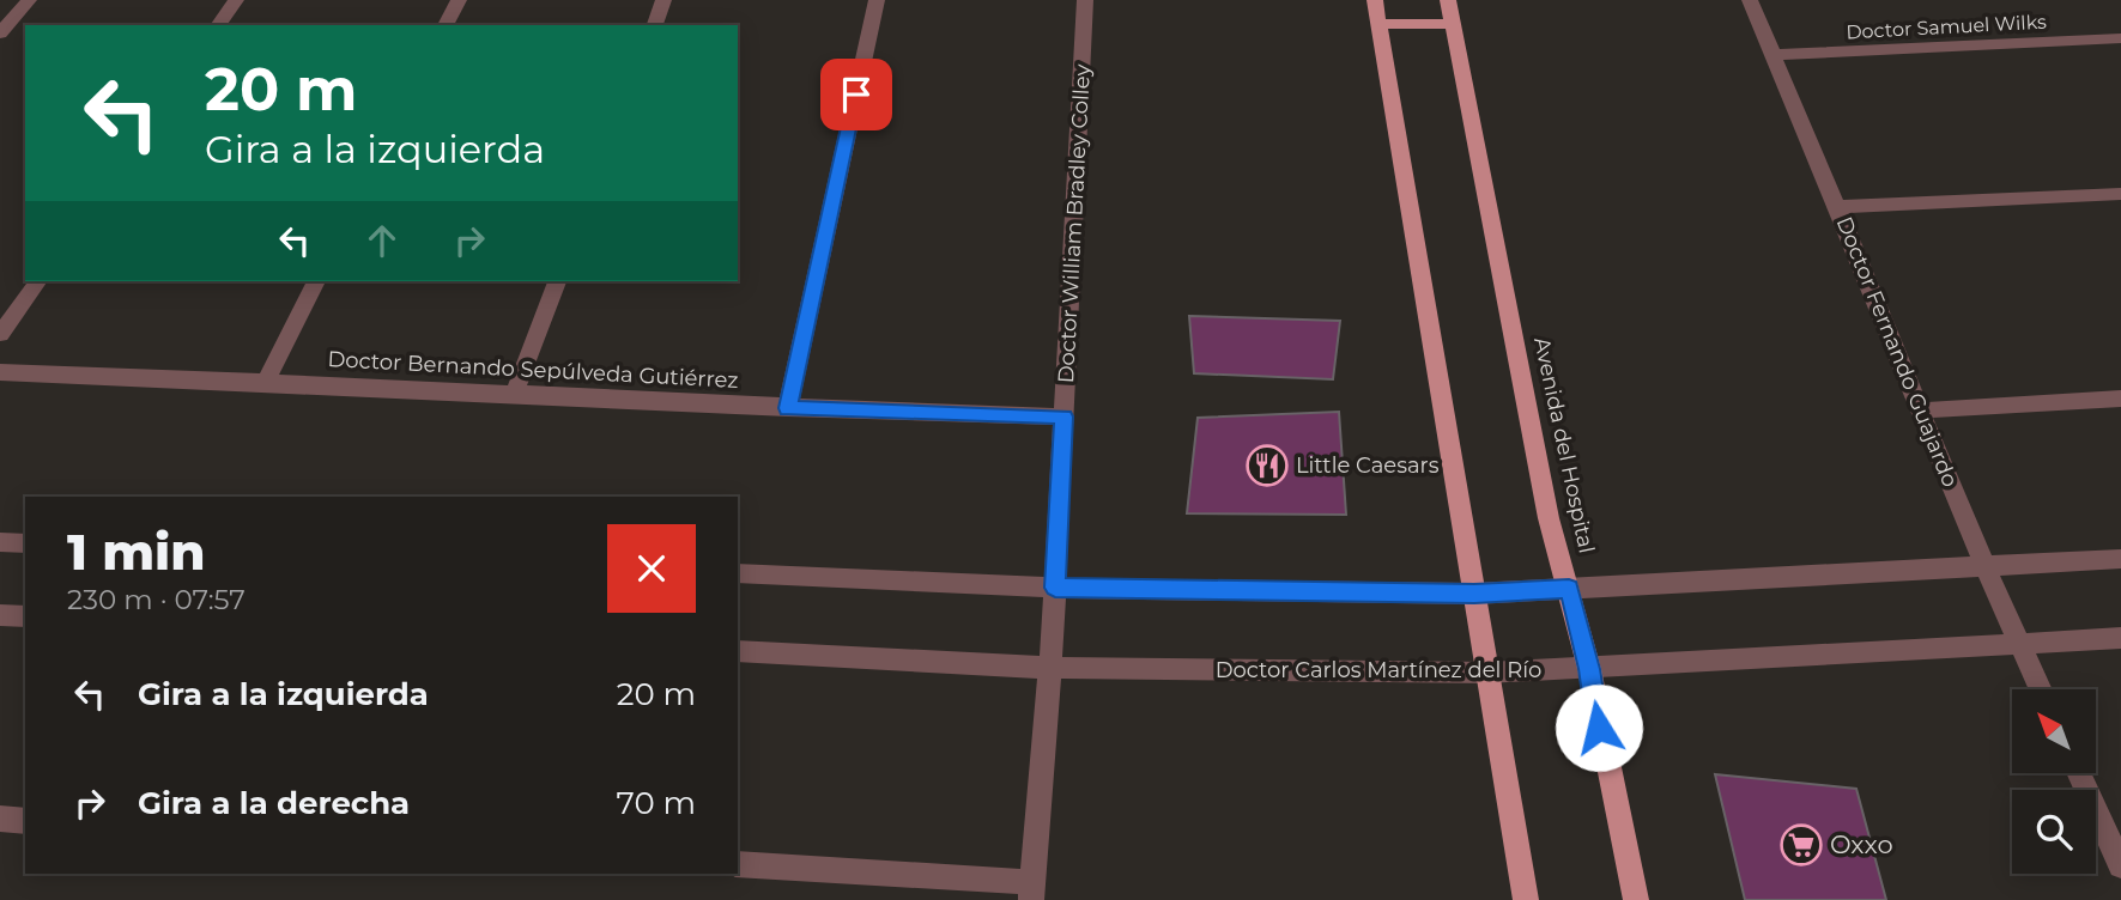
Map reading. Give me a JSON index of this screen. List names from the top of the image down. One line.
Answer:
{"streets":{"main road":["Avenida del Hospital"],"street":["Doctor Samuel Wilks","Doctor William Bradley Colley","Doctor Fernando Guajardo","Doctor Bernando Sepúlveda Gutiérrez","Doctor Carlos Martínez del Río"]},"crossings":[["Doctor Samuel Wilks","Doctor Fernando Guajardo"],["Doctor William Bradley Colley","Doctor Bernando Sepúlveda Gutiérrez"],["Doctor William Bradley Colley","Doctor Carlos Martínez del Río"],["Doctor Fernando Guajardo","Doctor Carlos Martínez del Río"],["Avenida del Hospital","Doctor Carlos Martínez del Río"]],"places":{"restaurant":["Little Caesars"],"supermarket":["Oxxo"]},"north":"top left","page":{"turn":["20 m","Gira a la izquierda"],"heading":["1 min","230 m · 07:57"],"list":[{"name":"Gira a la izquierda","value":"20 m"},{"name":"Gira a la derecha","value":"70 m"}]}}
